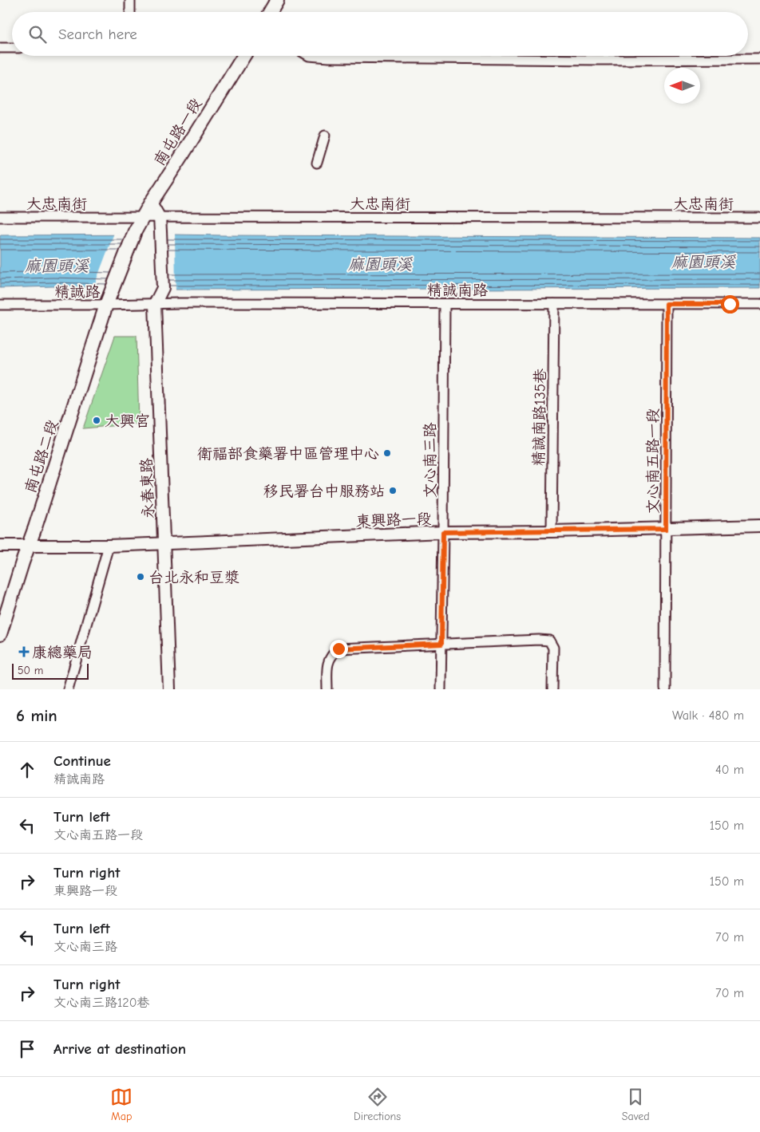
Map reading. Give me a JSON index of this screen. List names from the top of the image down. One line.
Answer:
{"streets":{"main road":["南屯路一段","南屯路二段"],"street":["大忠南街","精誠南路","精誠路","精誠南路135巷","文心南三路","文心南五路一段","永春東路","東興路一段"]},"crossings":[["南屯路一段","大忠南街"],["南屯路一段","南屯路二段"],["大忠南街","永春東路"],["精誠南路","精誠路"],["精誠南路","精誠南路135巷"],["精誠南路","文心南三路"],["精誠南路","文心南五路一段"],["精誠南路","永春東路"],["精誠路","南屯路二段"],["精誠路","永春東路"],["精誠南路135巷","東興路一段"],["南屯路二段","東興路一段"],["文心南三路","東興路一段"],["文心南五路一段","東興路一段"],["永春東路","東興路一段"]],"water":["麻園頭溪"],"places":{"other":["大興宮","衛福部食藥署中區管理中心","移民署台中服務站","台北永和豆漿"],"health":["康總藥局"]},"scale_bar":"50 m","north":"left","page":{"search":"Search here","scale":"50 m","heading":["6 min","Walk · 480 m"],"list":[["Continue","精誠南路","40 m"],["Turn left","文心南五路一段","150 m"],["Turn right","東興路一段","150 m"],["Turn left","文心南三路","70 m"],["Turn right","文心南三路120巷","70 m"],"Arrive at destination"],"nav":["Map","Directions","Saved"]}}
